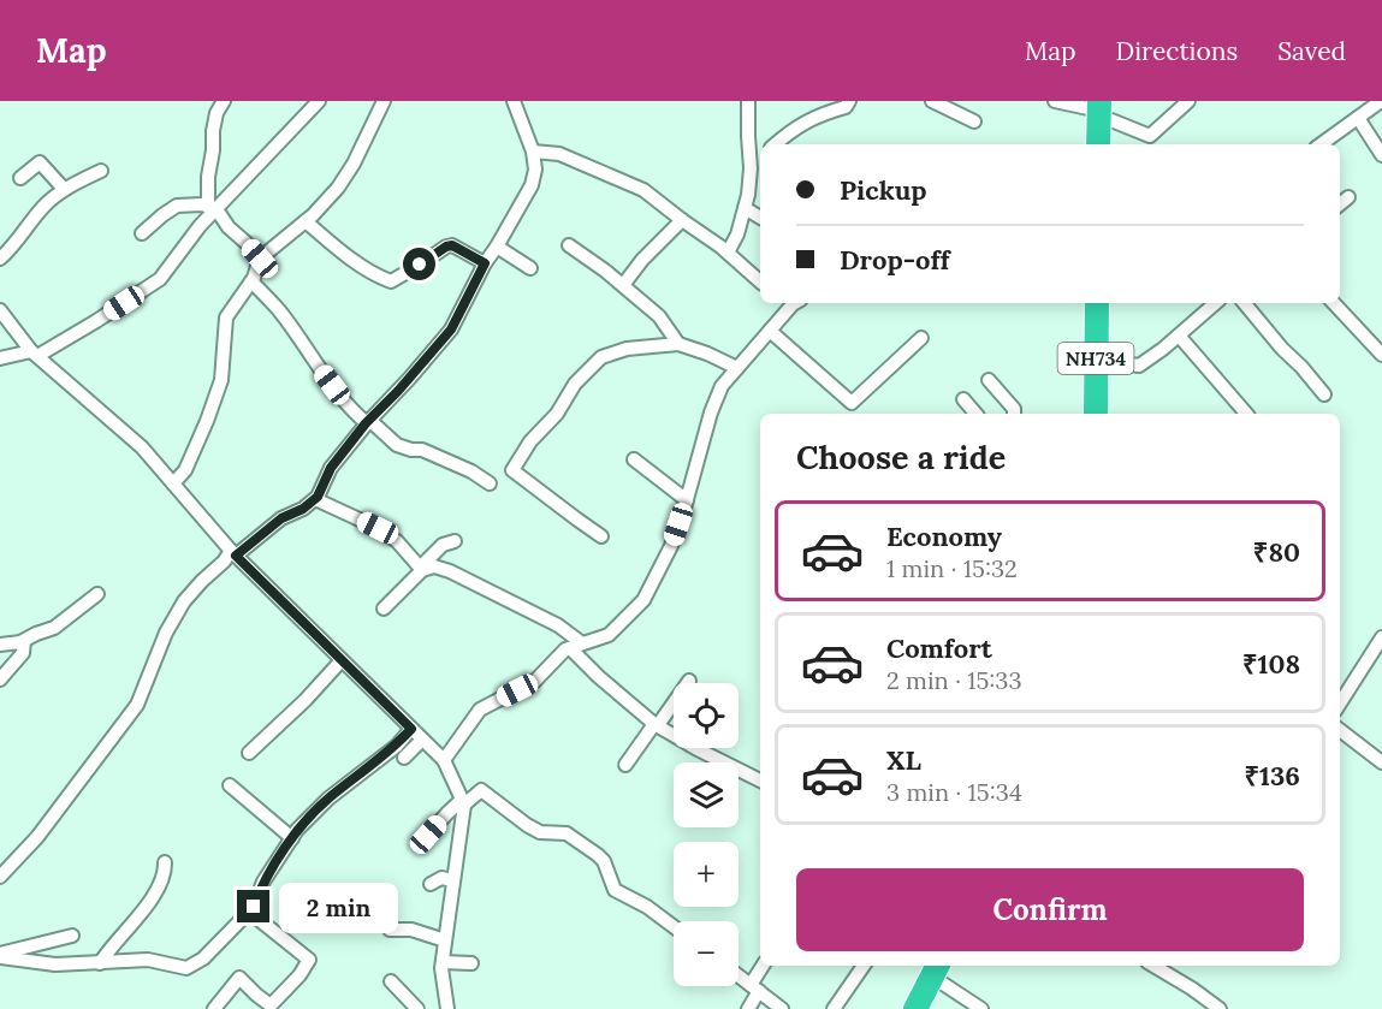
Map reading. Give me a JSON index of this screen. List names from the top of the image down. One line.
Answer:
{"streets":{"highway":["NH734"]},"page":{"header":"Map","nav":["Map","Directions","Saved"],"banner":["Pickup","Drop-off"],"heading":"Choose a ride","list":[{"name":"Economy","note":"1 min · 15:32","value":"₹80"},{"name":"Comfort","note":"2 min · 15:33","value":"₹108"},{"name":"XL","note":"3 min · 15:34","value":"₹136"}],"map_buttons":["+","−"],"buttons":"Confirm","bubble":"2 min"}}
